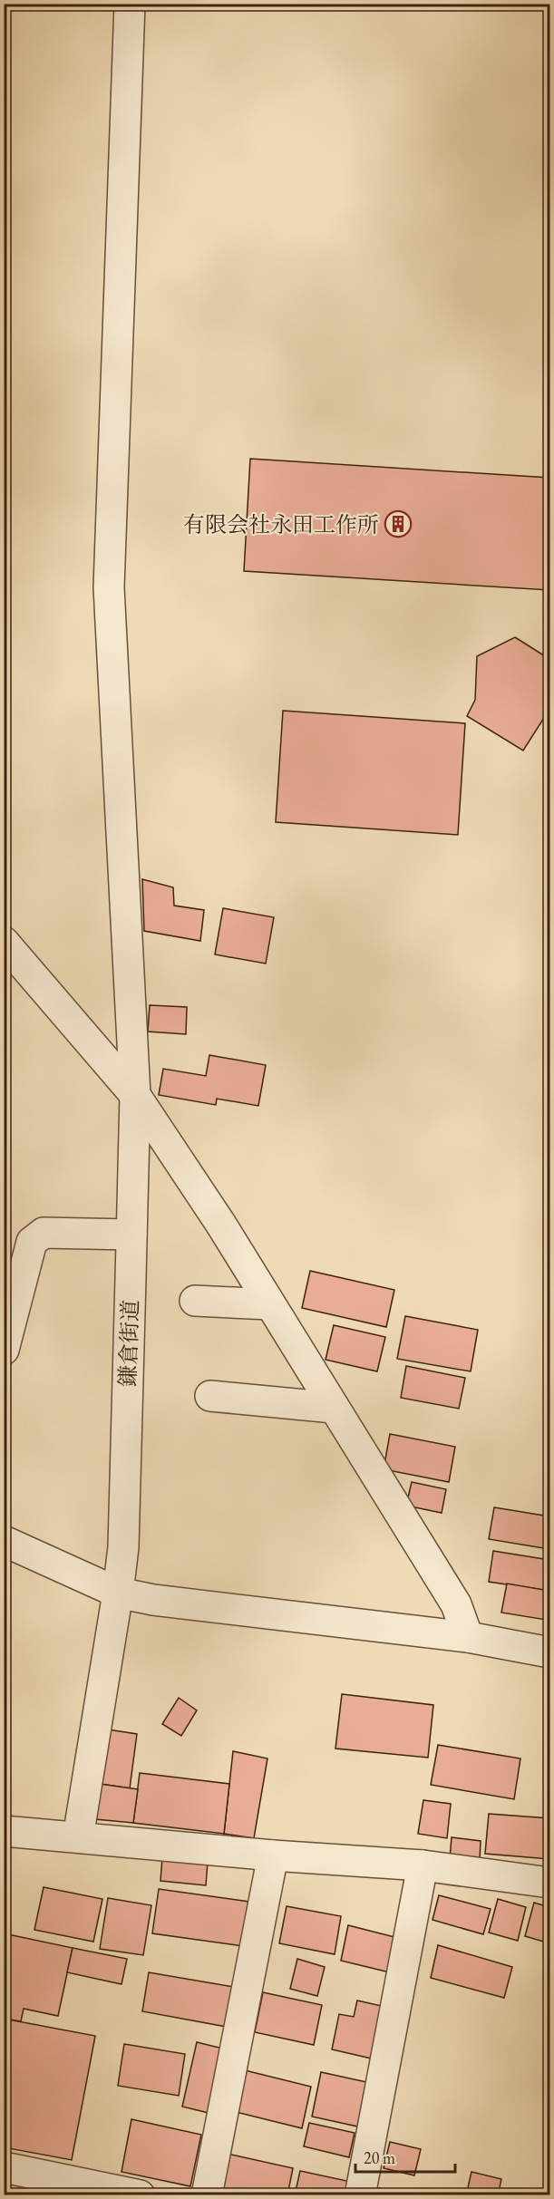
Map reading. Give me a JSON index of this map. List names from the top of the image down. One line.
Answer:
{"streets":{"street":["鎌倉街道"]},"places":{"building":["有限会社永田工作所"]},"scale_bar":"20 m"}
